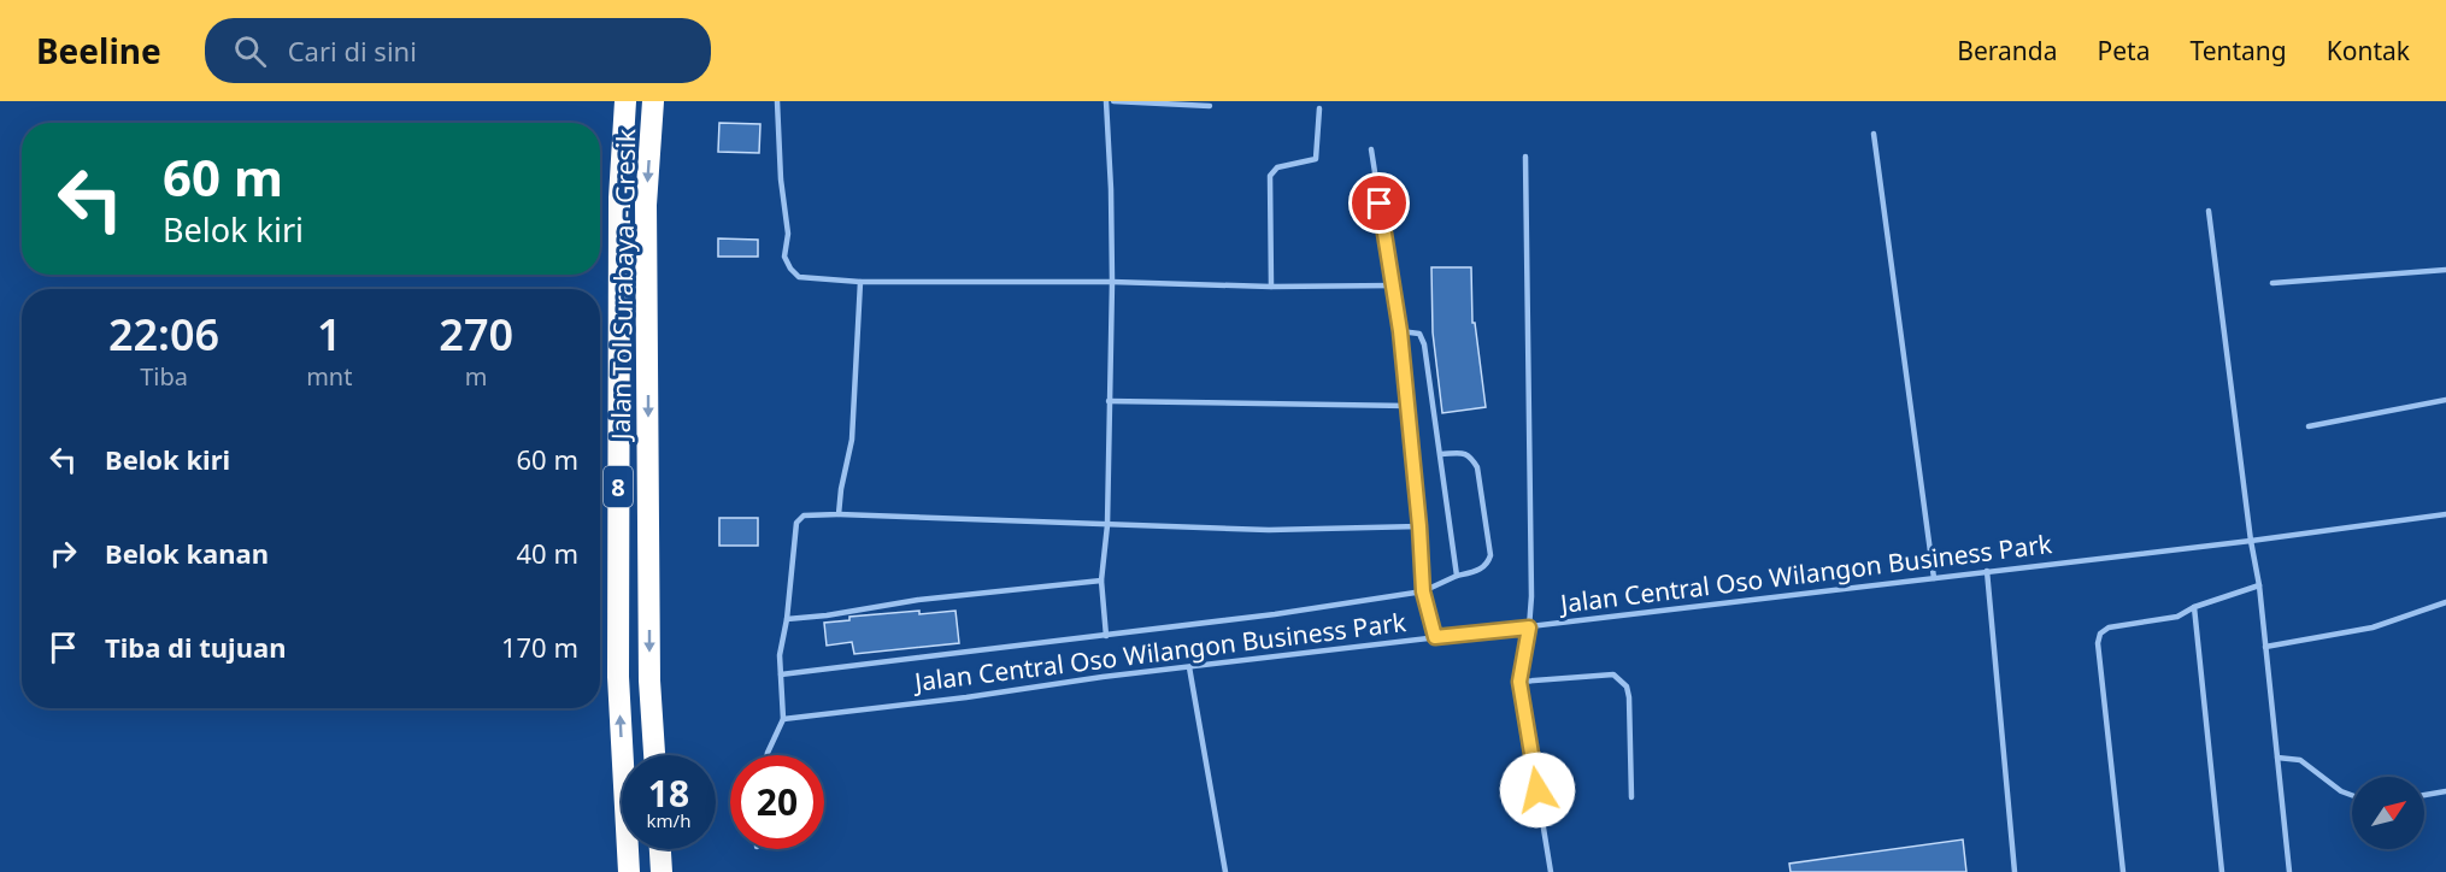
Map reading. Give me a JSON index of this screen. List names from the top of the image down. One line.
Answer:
{"streets":{"highway":["Jalan Tol Surabaya - Gresik","8"],"lane":["Jalan Central Oso Wilangon Business Park"]},"north":"top right","page":{"header":"Beeline","search":"Cari di sini","nav":["Beranda","Peta","Tentang","Kontak"],"turn":["60 m","Belok kiri"],"eta":["22:06","Tiba","1","mnt","270","m"],"list":[{"name":"Belok kiri","value":"60 m"},{"name":"Belok kanan","value":"40 m"},{"name":"Tiba di tujuan","value":"170 m"}],"speed":"18 km/h","limit":"20"}}
